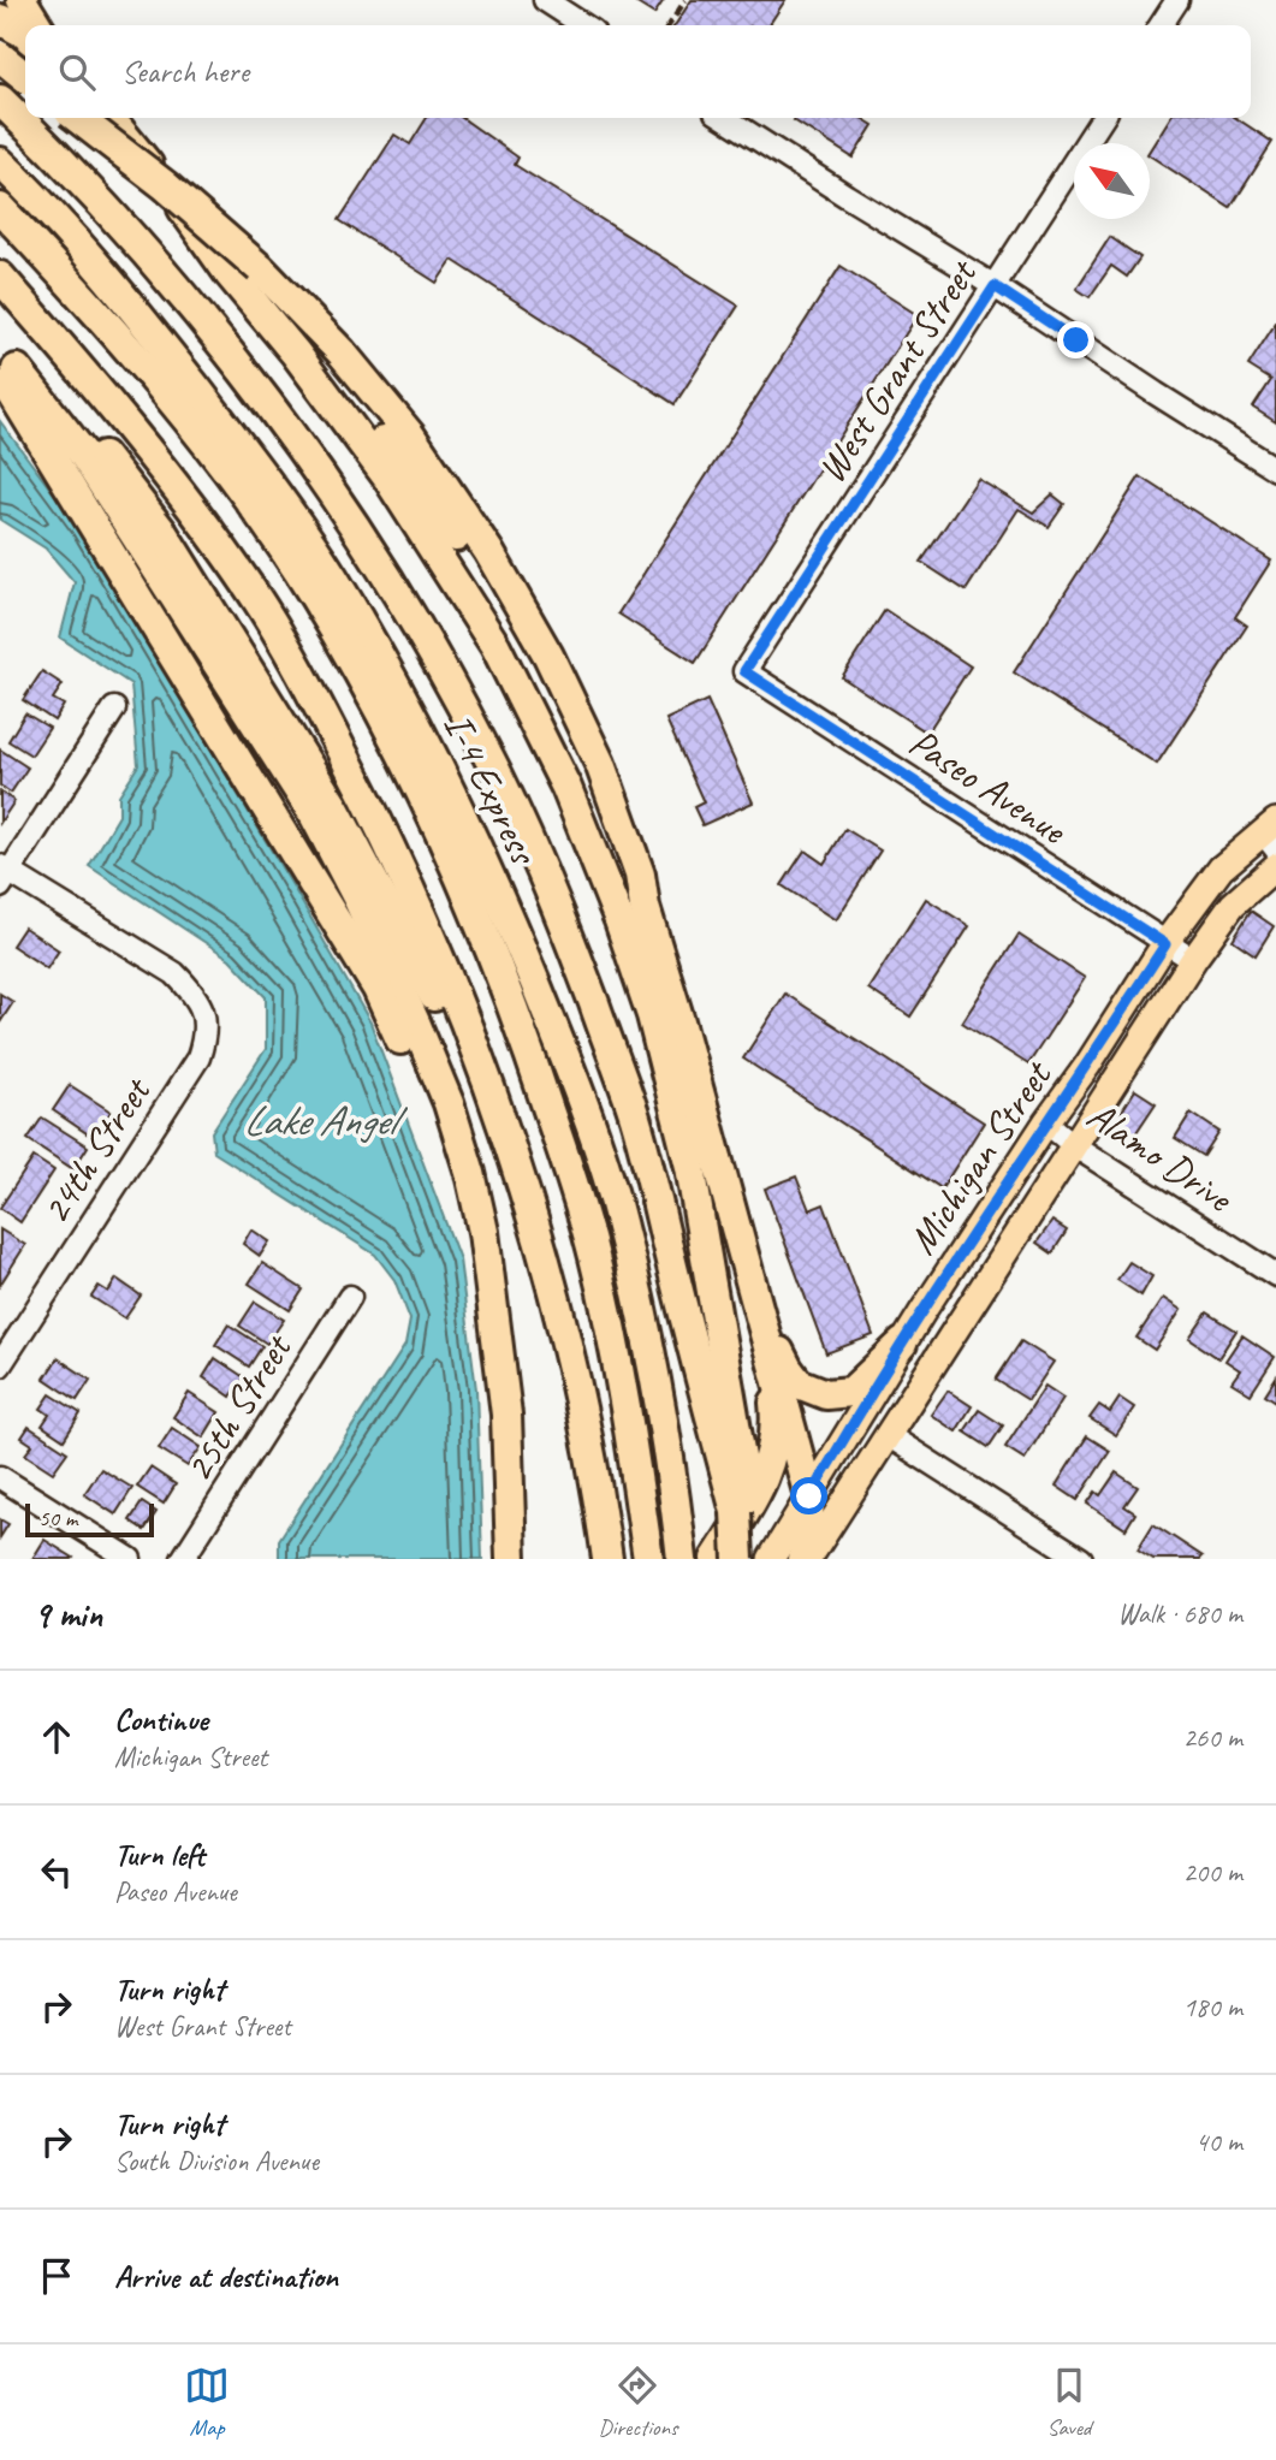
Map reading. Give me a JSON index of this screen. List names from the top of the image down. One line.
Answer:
{"streets":{"highway":["I-4 Express"],"main road":["Michigan Street"],"street":["West Grant Street","Paseo Avenue","24th Street","Alamo Drive","25th Street"]},"crossings":[["West Grant Street","Paseo Avenue"],["Paseo Avenue","Michigan Street"],["Alamo Drive","Michigan Street"]],"water":["Lake Angel"],"scale_bar":"50 m","north":"top left","page":{"search":"Search here","scale":"50 m","heading":["9 min","Walk · 680 m"],"list":[["Continue","Michigan Street","260 m"],["Turn left","Paseo Avenue","200 m"],["Turn right","West Grant Street","180 m"],["Turn right","South Division Avenue","40 m"],"Arrive at destination"],"nav":["Map","Directions","Saved"]}}
